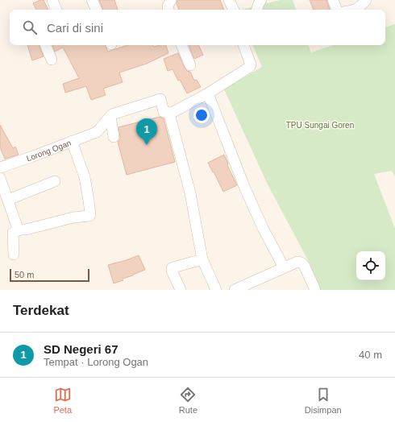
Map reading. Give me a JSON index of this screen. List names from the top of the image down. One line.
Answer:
{"streets":{"street":["Lorong Ogan"]},"parks":["TPU Sungai Goren"],"scale_bar":"50 m","page":{"search":"Cari di sini","pins":"1","scale":"50 m","heading":"Terdekat","list":[{"mark":"1","name":"SD Negeri 67","note":"Tempat · Lorong Ogan","value":"40 m"}],"nav":["Peta","Rute","Disimpan"]}}
